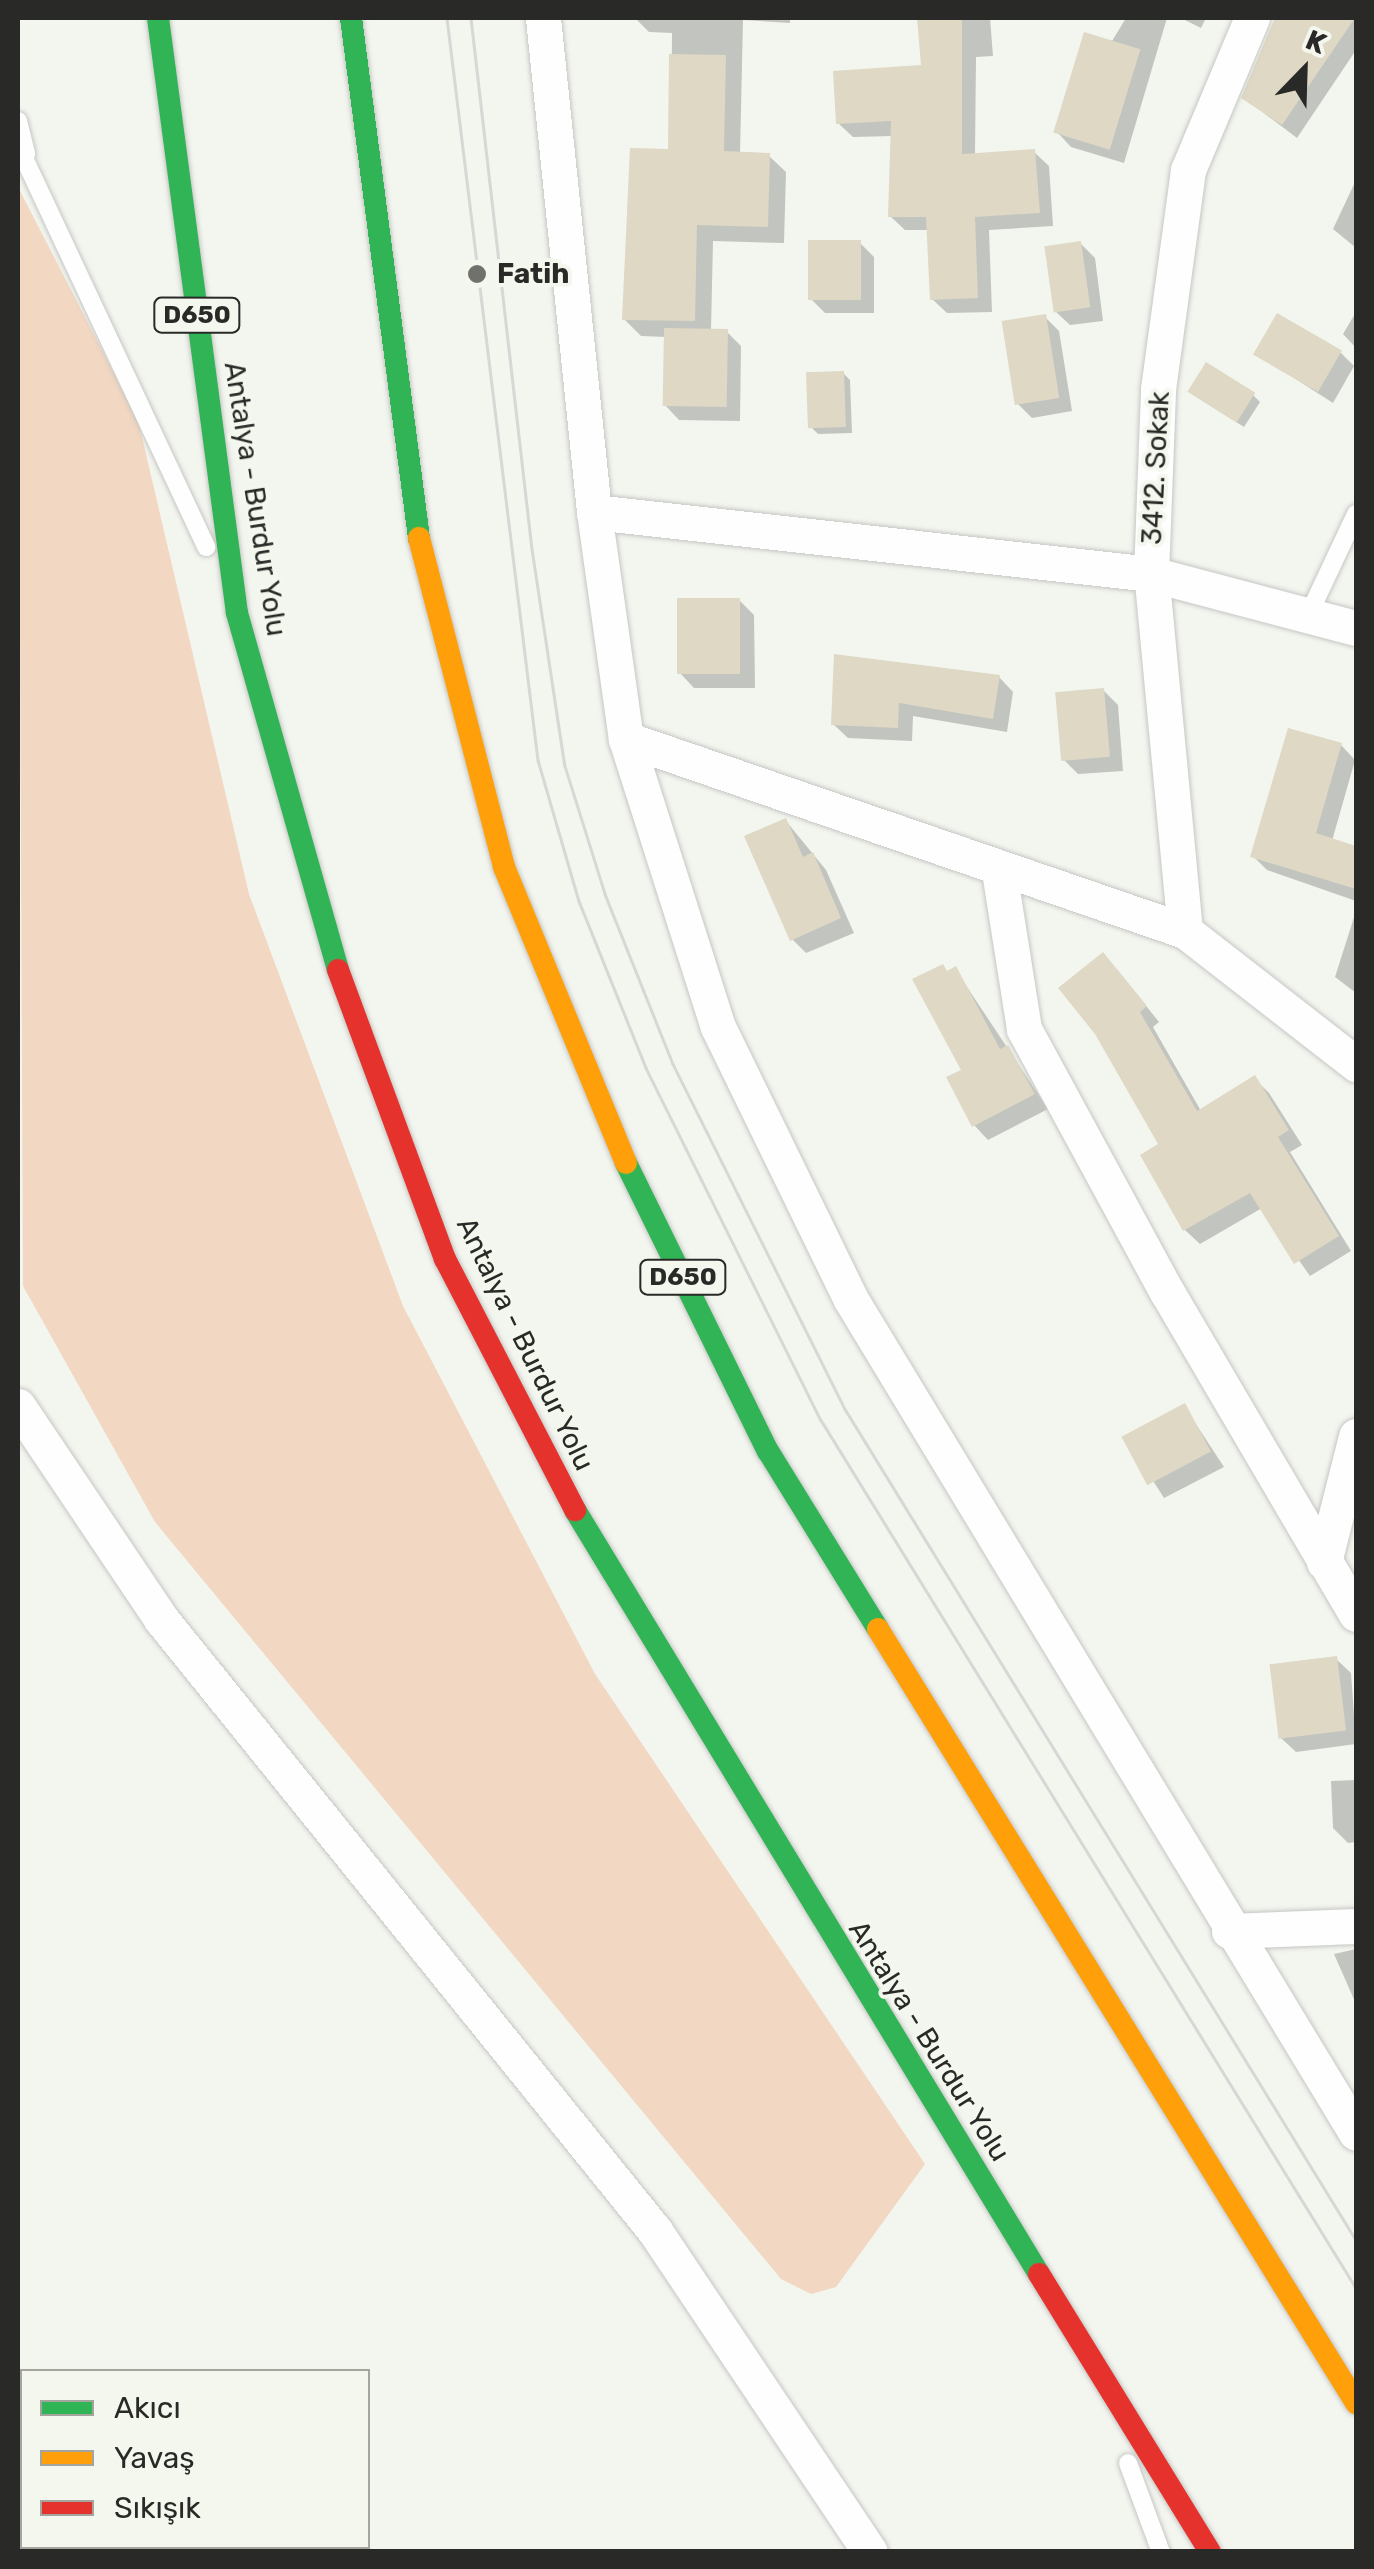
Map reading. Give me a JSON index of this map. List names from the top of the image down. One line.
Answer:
{"streets":{"highway":["D650","Antalya - Burdur Yolu"],"street":["3412. Sokak"]},"places":["Fatih"],"legend":["Akıcı","Yavaş","Sıkışık"],"north":"top right"}
